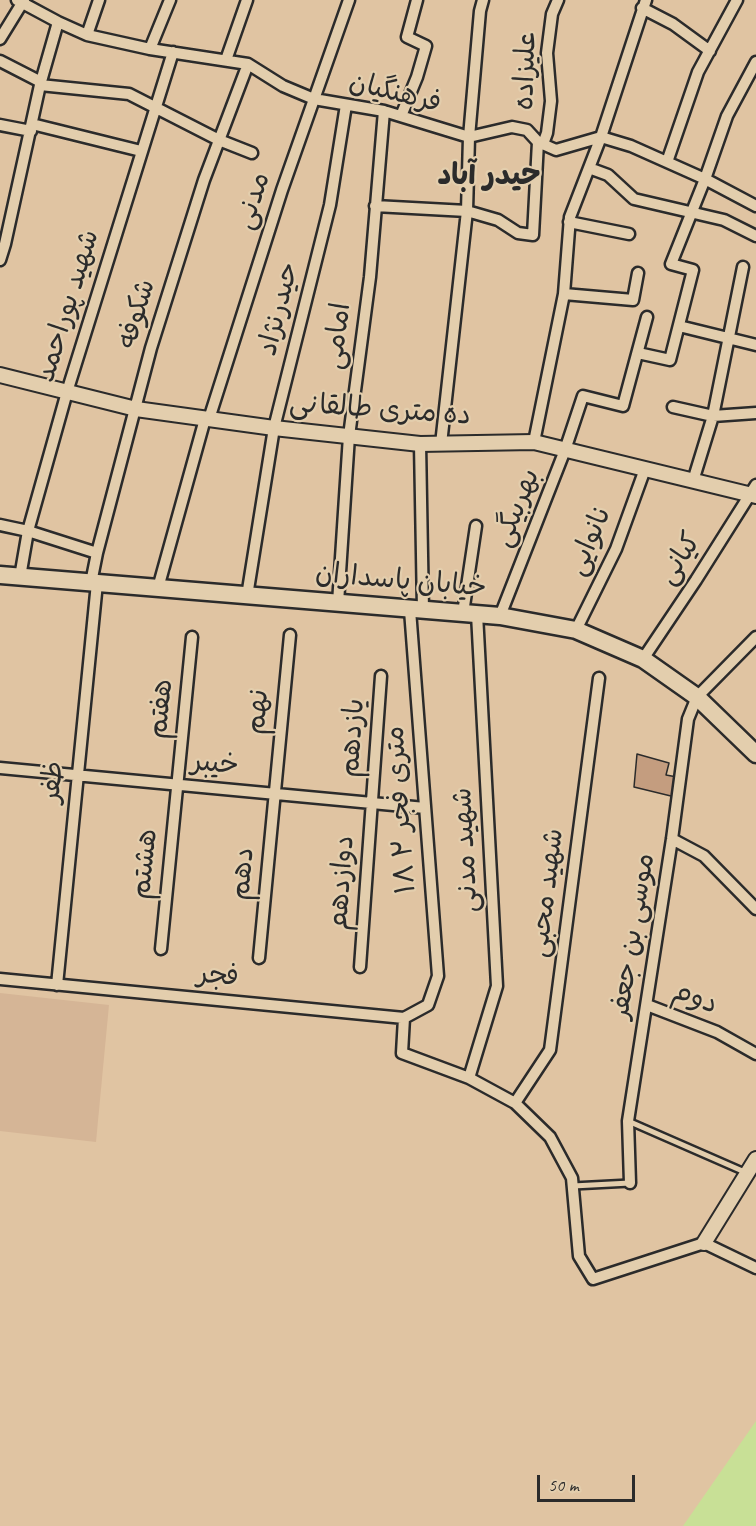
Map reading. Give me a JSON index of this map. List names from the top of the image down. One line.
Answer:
{"streets":{"main road":["خیابان پاسداران"],"street":["علیزاده","فرهنگیان","مدنی","شهید پوراحمد","حیدرنژاد","شکوفه","امامی","ده متری طالقانی","بهربیگی","نانوایی","کیانی","هفتم","نهم","یازدهم","خیبر","ظفر","۱۸ متری فجر ۲","شهید مدنی","هشتم","دهم","دوازدهم","شهید محبی","موسی بن جعفر","فجر","دوم"]},"crossings":[["علیزاده","فرهنگیان"],["فرهنگیان","مدنی"],["فرهنگیان","شهید پوراحمد"],["فرهنگیان","حیدرنژاد"],["فرهنگیان","شکوفه"],["فرهنگیان","امامی"],["مدنی","ده متری طالقانی"],["مدنی","خیابان پاسداران"],["شهید پوراحمد","ده متری طالقانی"],["شهید پوراحمد","خیابان پاسداران"],["حیدرنژاد","ده متری طالقانی"],["حیدرنژاد","خیابان پاسداران"],["شکوفه","ده متری طالقانی"],["شکوفه","خیابان پاسداران"],["شکوفه","ظفر"],["امامی","ده متری طالقانی"],["امامی","خیابان پاسداران"],["ده متری طالقانی","بهربیگی"],["ده متری طالقانی","نانوایی"],["ده متری طالقانی","کیانی"],["ده متری طالقانی","۱۸ متری فجر ۲"],["بهربیگی","خیابان پاسداران"],["نانوایی","خیابان پاسداران"],["کیانی","خیابان پاسداران"],["خیابان پاسداران","ظفر"],["خیابان پاسداران","۱۸ متری فجر ۲"],["خیابان پاسداران","شهید مدنی"],["خیابان پاسداران","موسی بن جعفر"],["هفتم","خیبر"],["هفتم","هشتم"],["نهم","خیبر"],["نهم","دهم"],["یازدهم","خیبر"],["یازدهم","دوازدهم"],["خیبر","ظفر"],["خیبر","۱۸ متری فجر ۲"],["خیبر","هشتم"],["خیبر","دهم"],["خیبر","دوازدهم"],["ظفر","فجر"],["۱۸ متری فجر ۲","فجر"],["موسی بن جعفر","دوم"]],"districts":["حیدر آباد"],"scale_bar":"50 m"}
